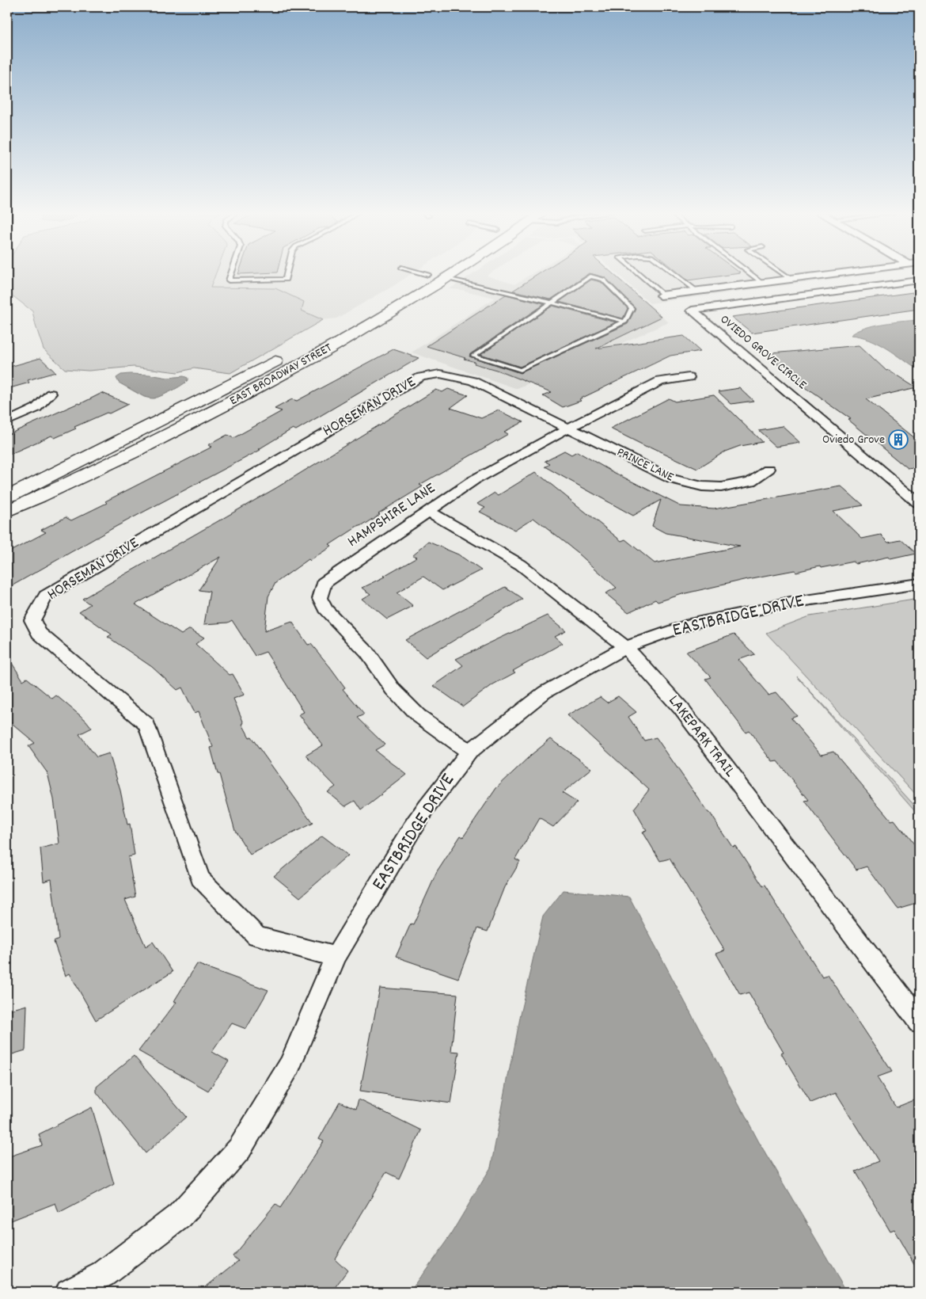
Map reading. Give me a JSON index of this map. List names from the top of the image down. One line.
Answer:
{"streets":{"main road":["EAST BROADWAY STREET"],"street":["OVIEDO GROVE CIRCLE","HORSEMAN DRIVE","PRINCE LANE","HAMPSHIRE LANE","EASTBRIDGE DRIVE","LAKEPARK TRAIL"]},"crossings":[["HORSEMAN DRIVE","PRINCE LANE"],["HORSEMAN DRIVE","HAMPSHIRE LANE"],["HORSEMAN DRIVE","EASTBRIDGE DRIVE"],["PRINCE LANE","HAMPSHIRE LANE"],["HAMPSHIRE LANE","EASTBRIDGE DRIVE"],["HAMPSHIRE LANE","LAKEPARK TRAIL"],["EASTBRIDGE DRIVE","LAKEPARK TRAIL"]],"places":{"building":["Oviedo Grove"]}}
